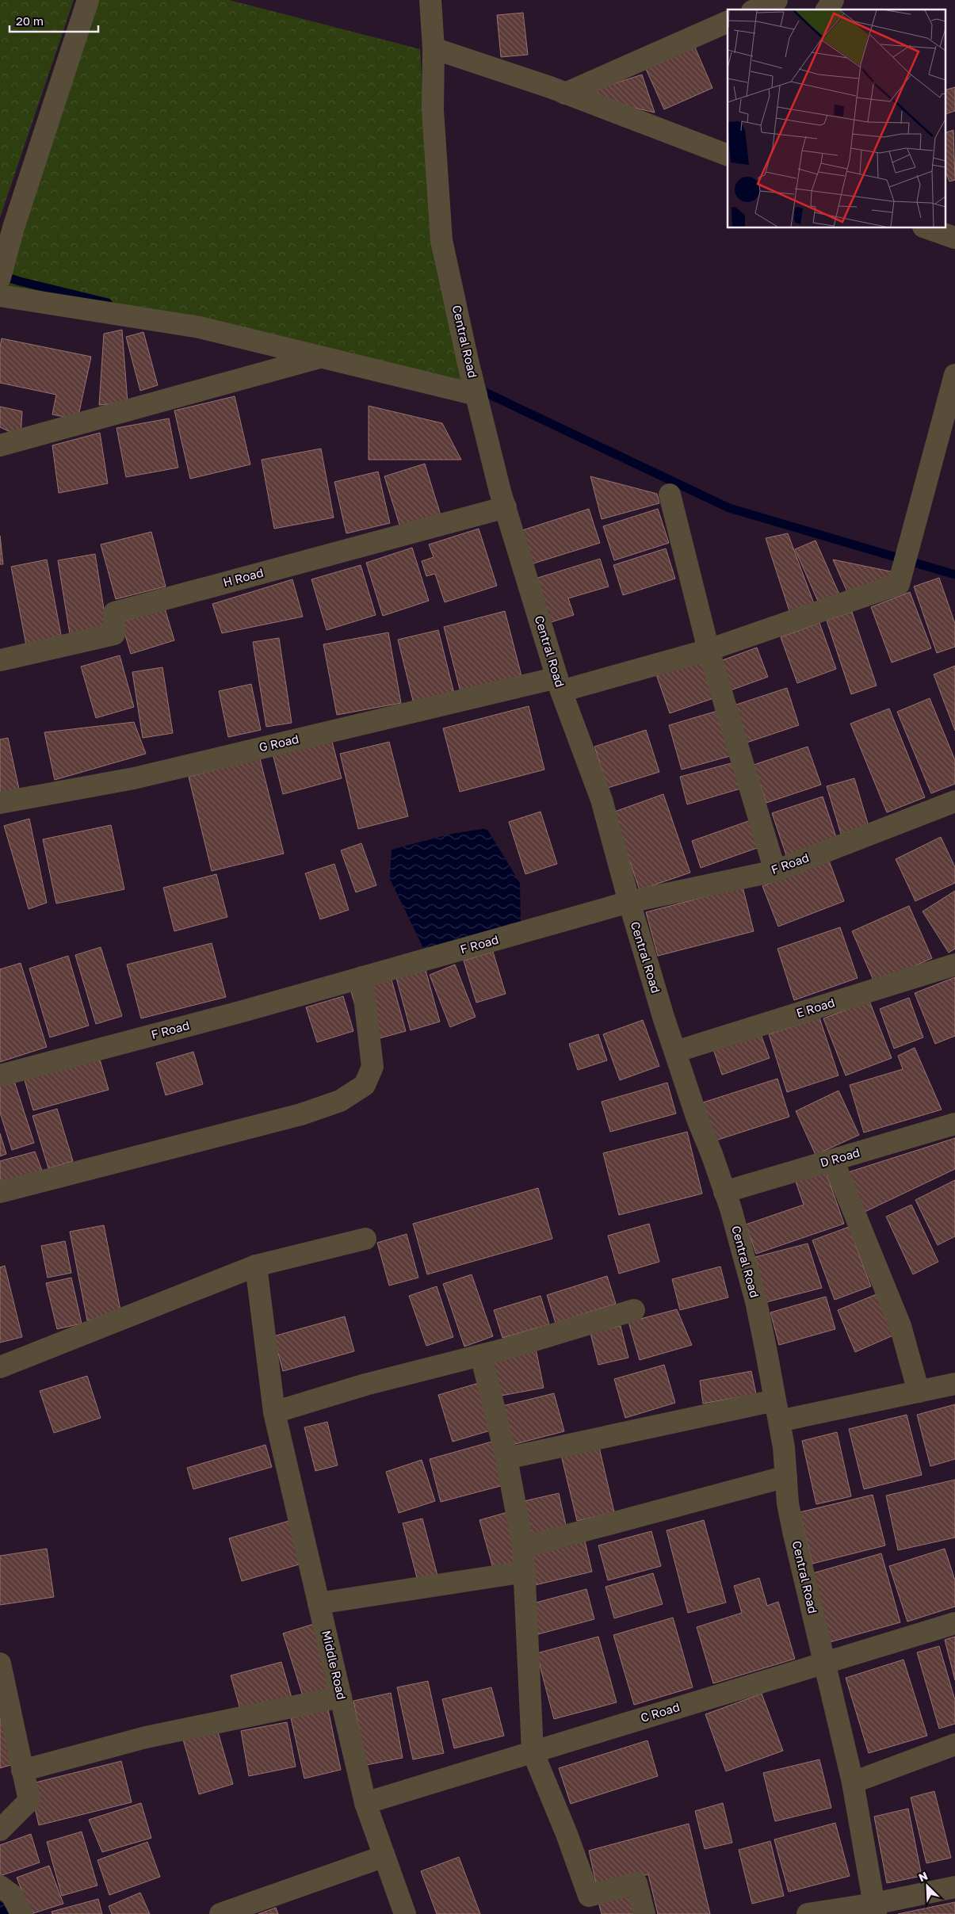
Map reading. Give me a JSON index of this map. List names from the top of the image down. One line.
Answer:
{"streets":{"street":["Central Road","H Road","G Road","F Road","E Road","D Road","Middle Road","C Road"]},"crossings":[["Central Road","H Road"],["Central Road","G Road"],["Central Road","F Road"],["Central Road","E Road"],["Central Road","D Road"],["Central Road","C Road"],["Middle Road","C Road"]],"scale_bar":"20 m","north":"top left"}
